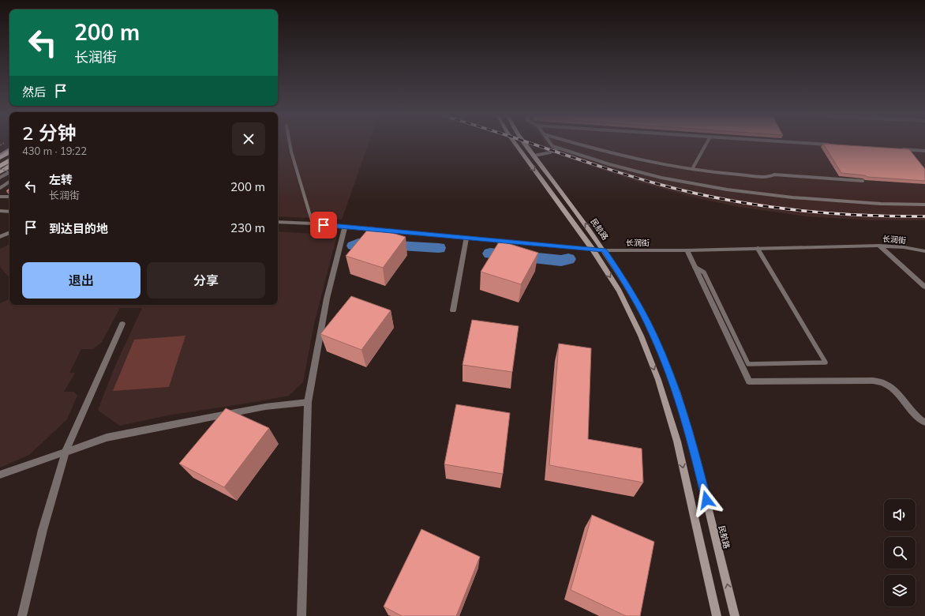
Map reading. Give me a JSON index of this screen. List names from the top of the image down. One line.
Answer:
{"streets":{"main road":["民航路"],"street":["长润街"]},"crossings":[["民航路","长润街"]],"page":{"turn":["200 m","长润街"],"then":"然后","heading":["2 分钟","430 m · 19:22"],"list":[{"name":"左转","note":"长润街","value":"200 m"},{"name":"到达目的地","value":"230 m"}],"buttons":["退出","分享"]}}
